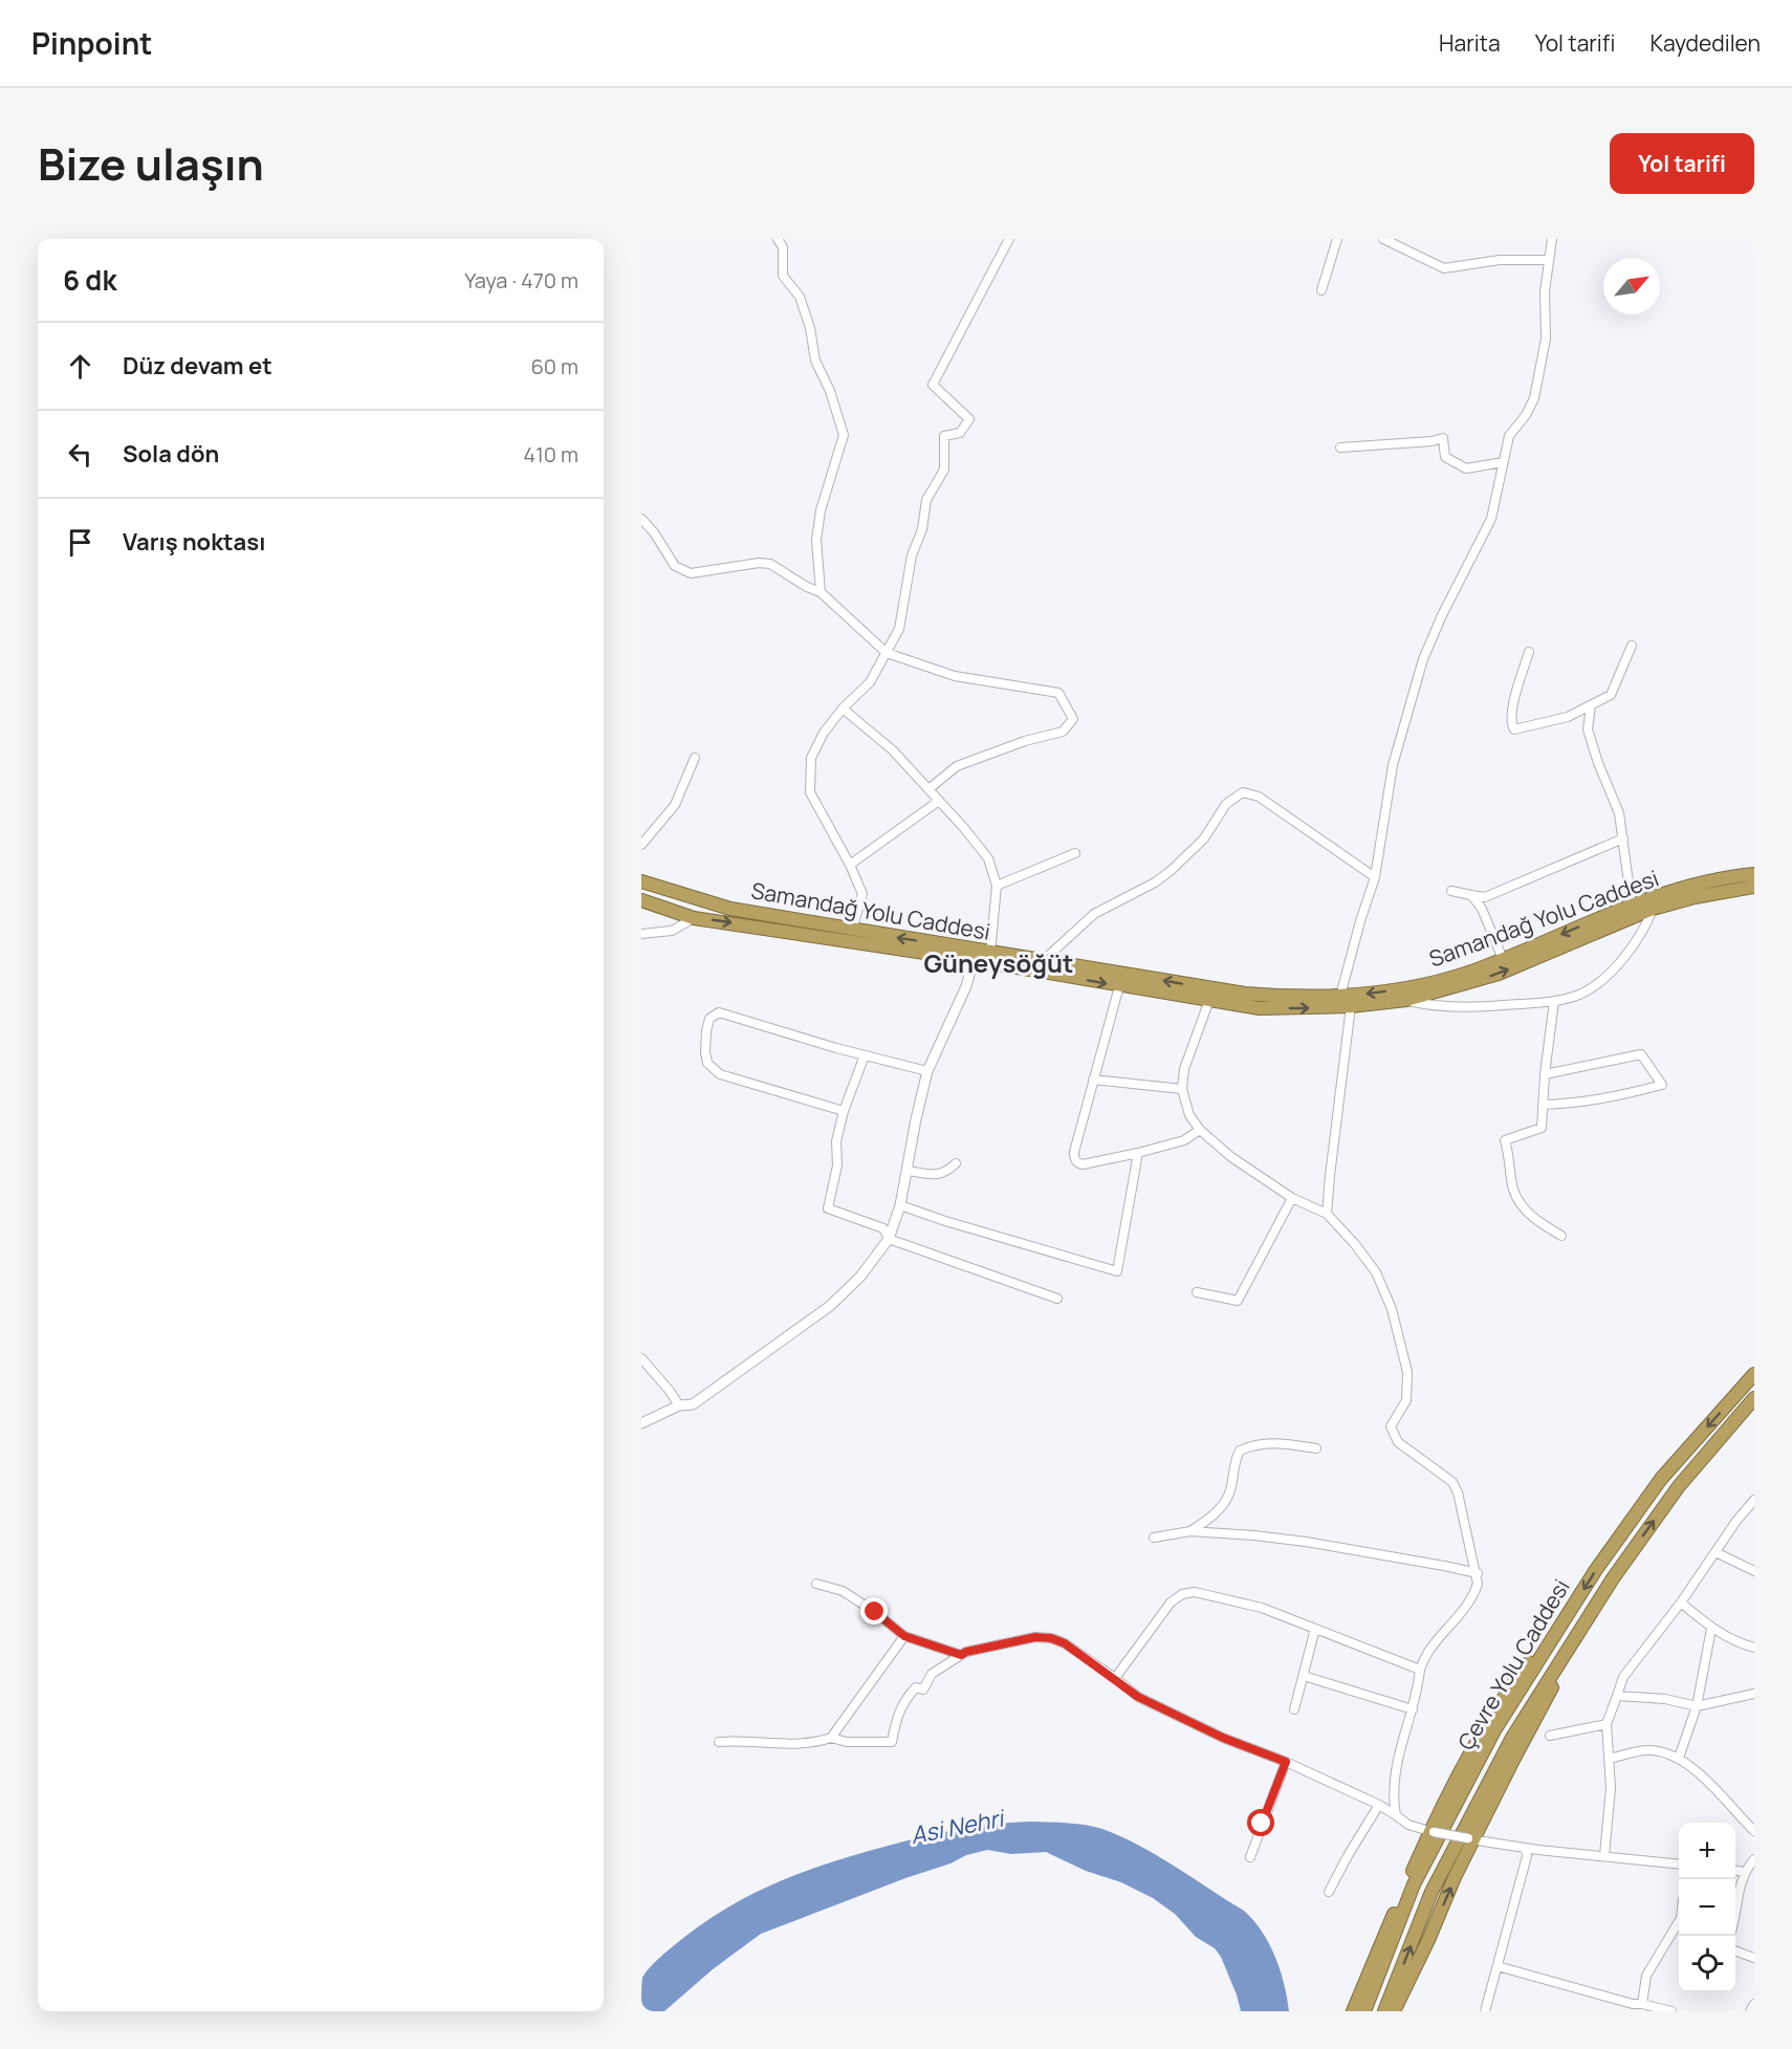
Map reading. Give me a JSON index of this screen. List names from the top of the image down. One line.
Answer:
{"streets":{"highway":["Samandağ Yolu Caddesi","Çevre Yolu Caddesi"]},"districts":["Güneysöğüt"],"water":["Asi Nehri"],"north":"top right","page":{"header":"Pinpoint","nav":["Harita","Yol tarifi","Kaydedilen"],"title":"Bize ulaşın","buttons":"Yol tarifi","heading":["6 dk","Yaya · 470 m"],"list":[["Düz devam et","60 m"],["Sola dön","410 m"],"Varış noktası"],"map_buttons":["+","−"]}}
